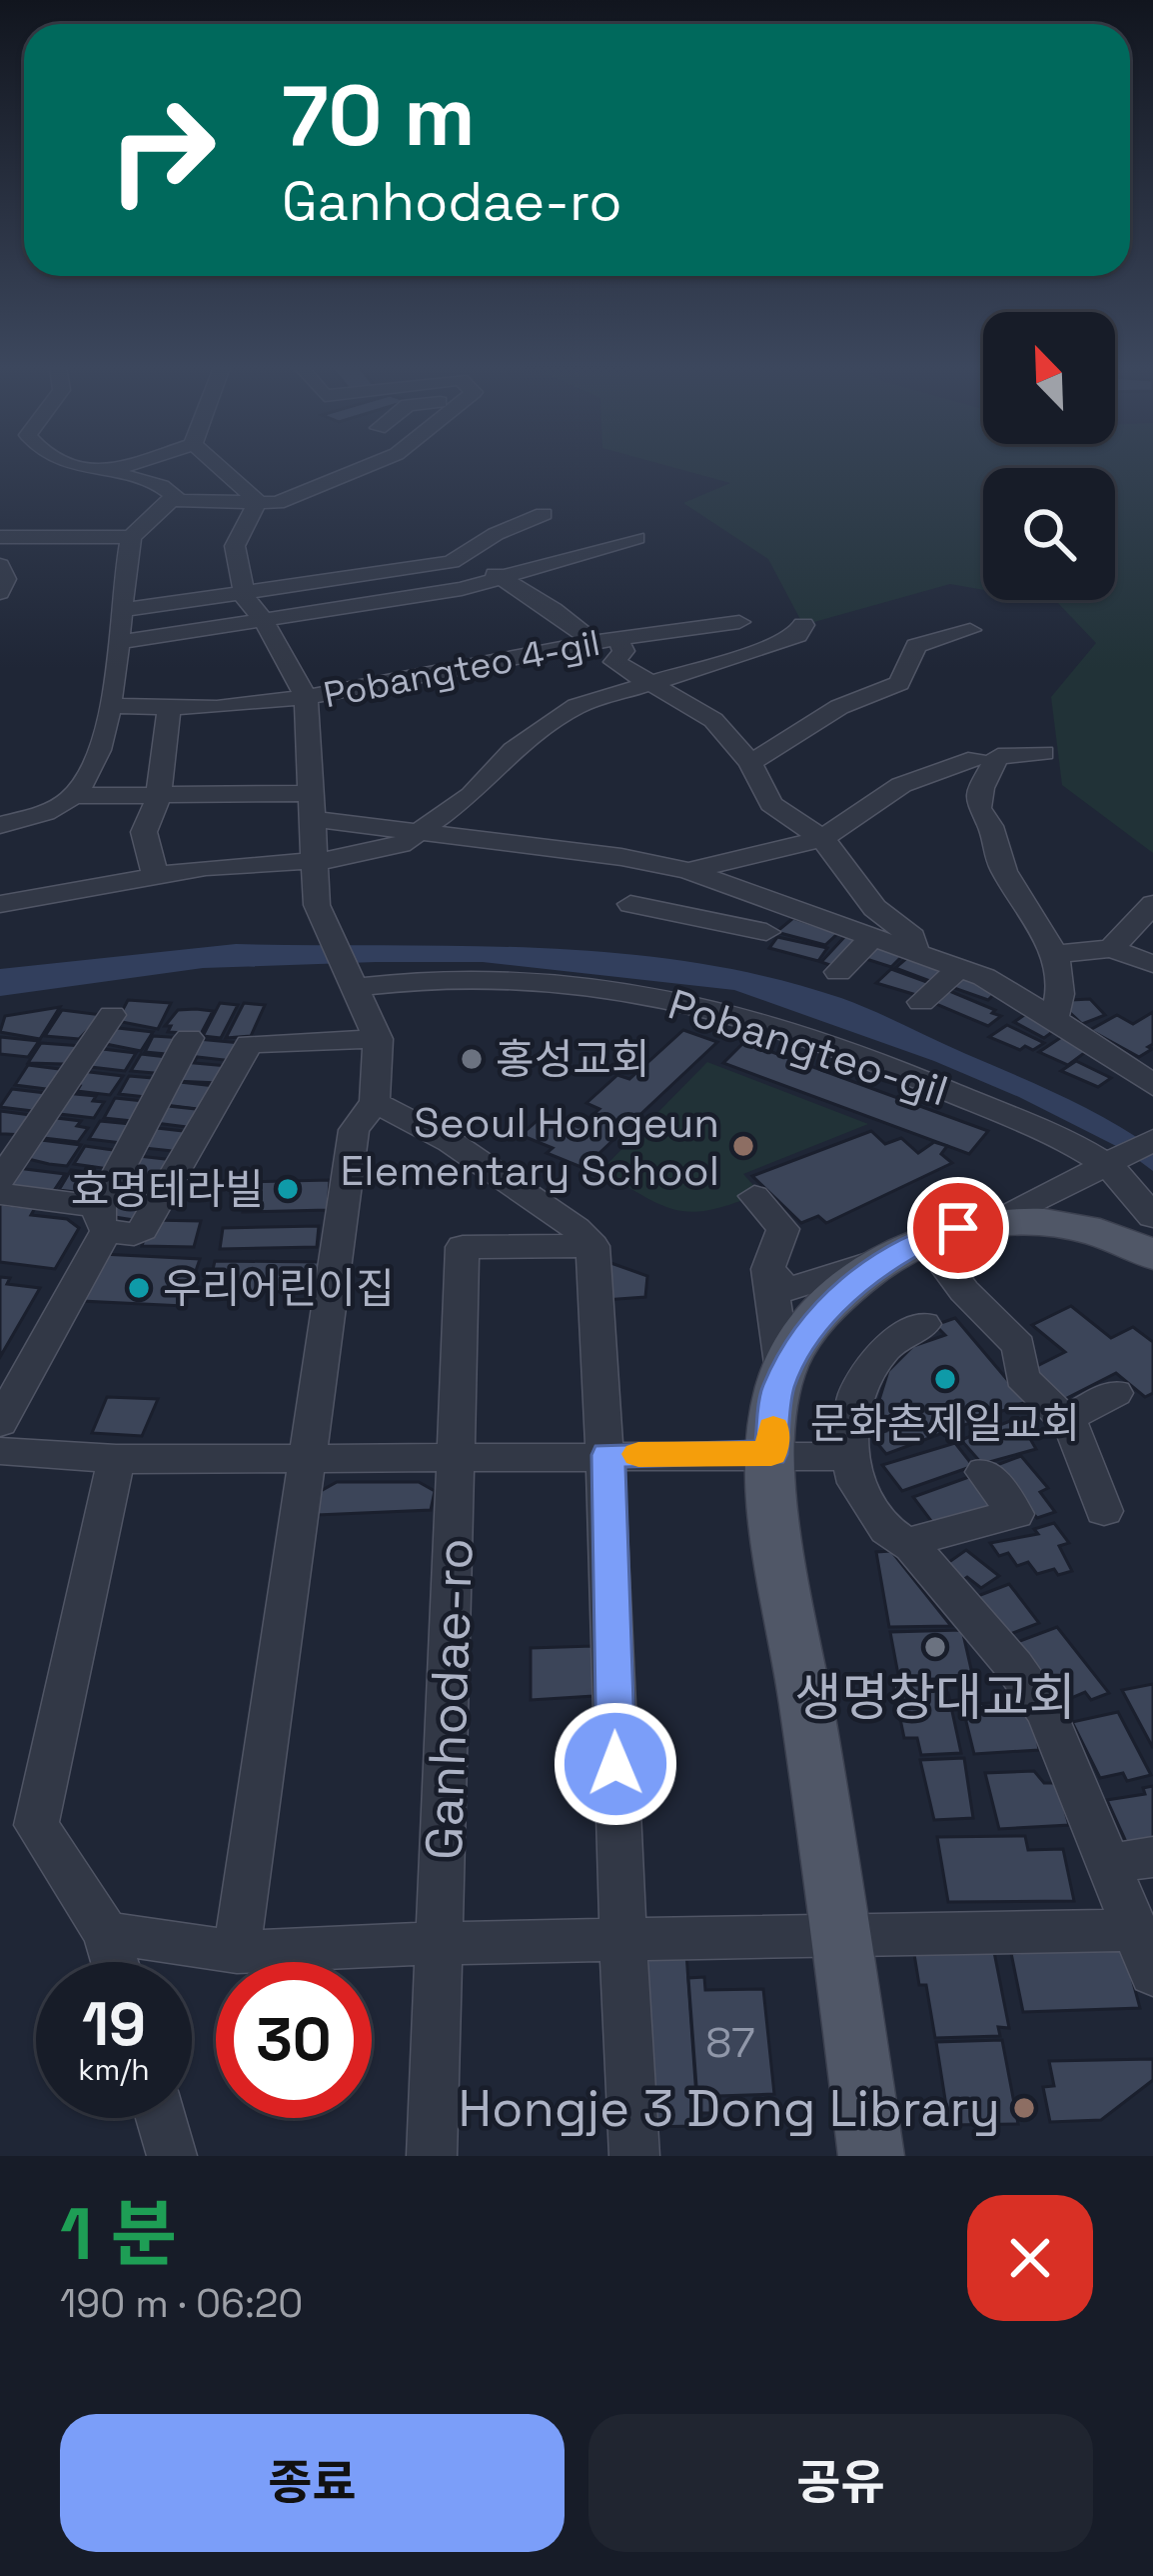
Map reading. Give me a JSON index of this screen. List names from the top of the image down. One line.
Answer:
{"streets":{"street":["Pobangteo 4-gil","Pobangteo-gil","Ganhodae-ro"]},"places":["홍성교회","Seoul Hongeun Elementary School","효명테라빌","우리어린이집","문화촌제일교회","생명창대교회","Hongje 3 Dong Library"],"house_numbers":["87"],"north":"top left","page":{"turn":["70 m","Ganhodae-ro"],"speed":"19 km/h","limit":"30","heading":["1 분","190 m · 06:20"],"buttons":["종료","공유"]}}
